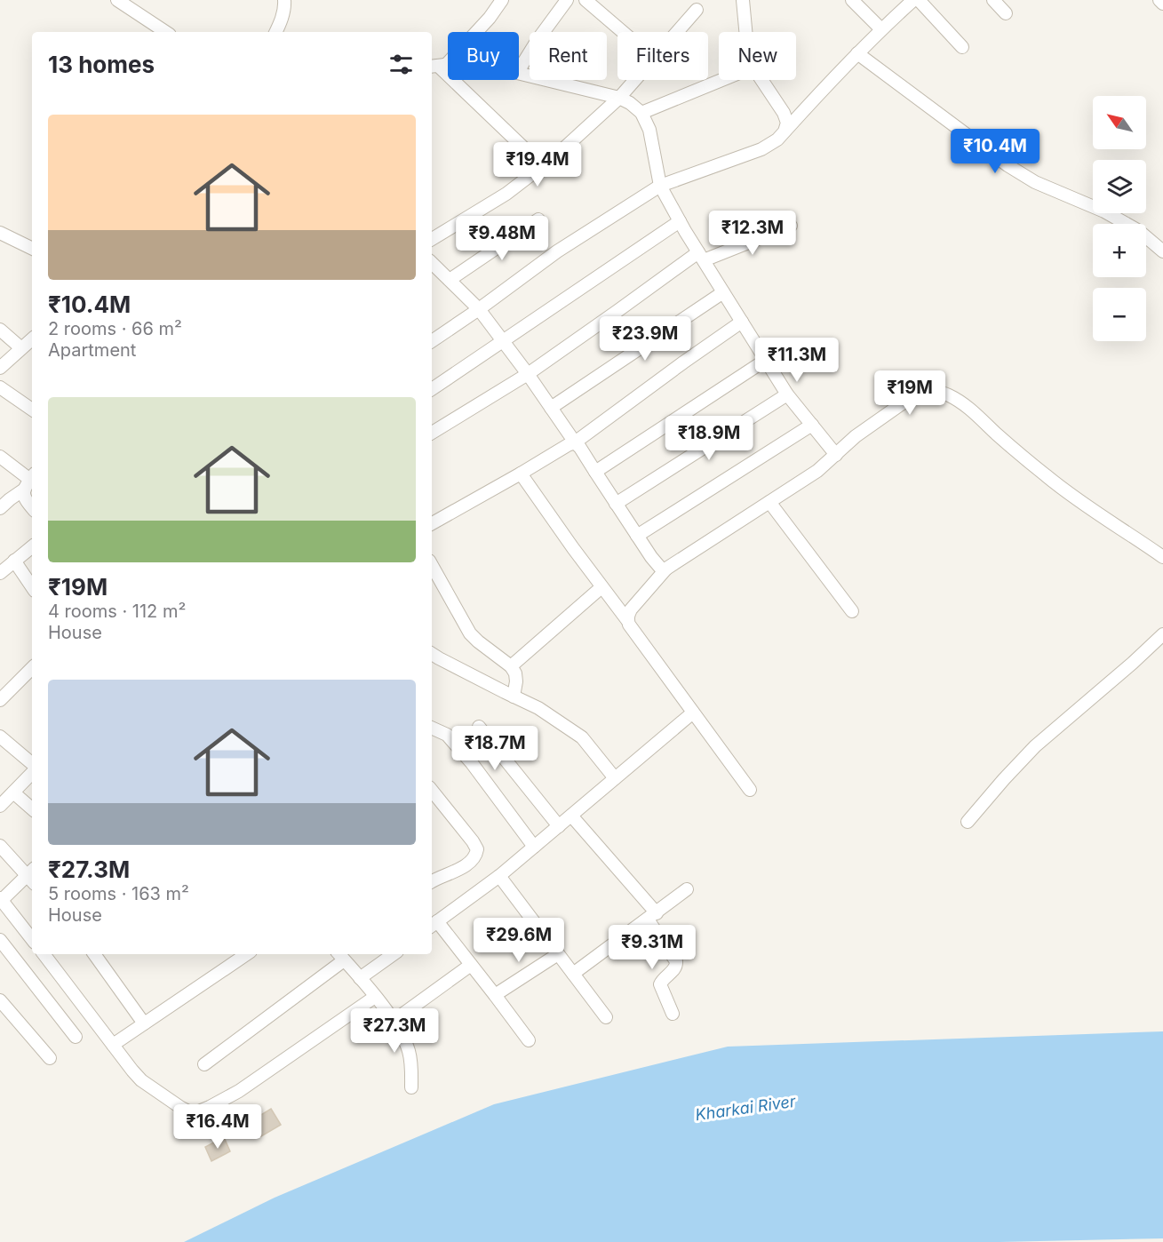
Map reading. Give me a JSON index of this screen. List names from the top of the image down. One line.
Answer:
{"water":["Kharkai River"],"north":"top left","page":{"chip":["Buy","Rent","Filters","New"],"heading":"13 homes","map_buttons":["+","−"],"list":[{"name":"₹10.4M","note":"2 rooms · 66 m² · Apartment"},{"name":"₹19M","note":"4 rooms · 112 m² · House"},{"name":"₹27.3M","note":"5 rooms · 163 m² · House"}],"price":["₹10.4M","₹19.4M","₹12.3M","₹9.48M","₹23.9M","₹11.3M","₹19M","₹18.9M","₹18.7M","₹29.6M","₹9.31M","₹27.3M","₹16.4M"]}}
